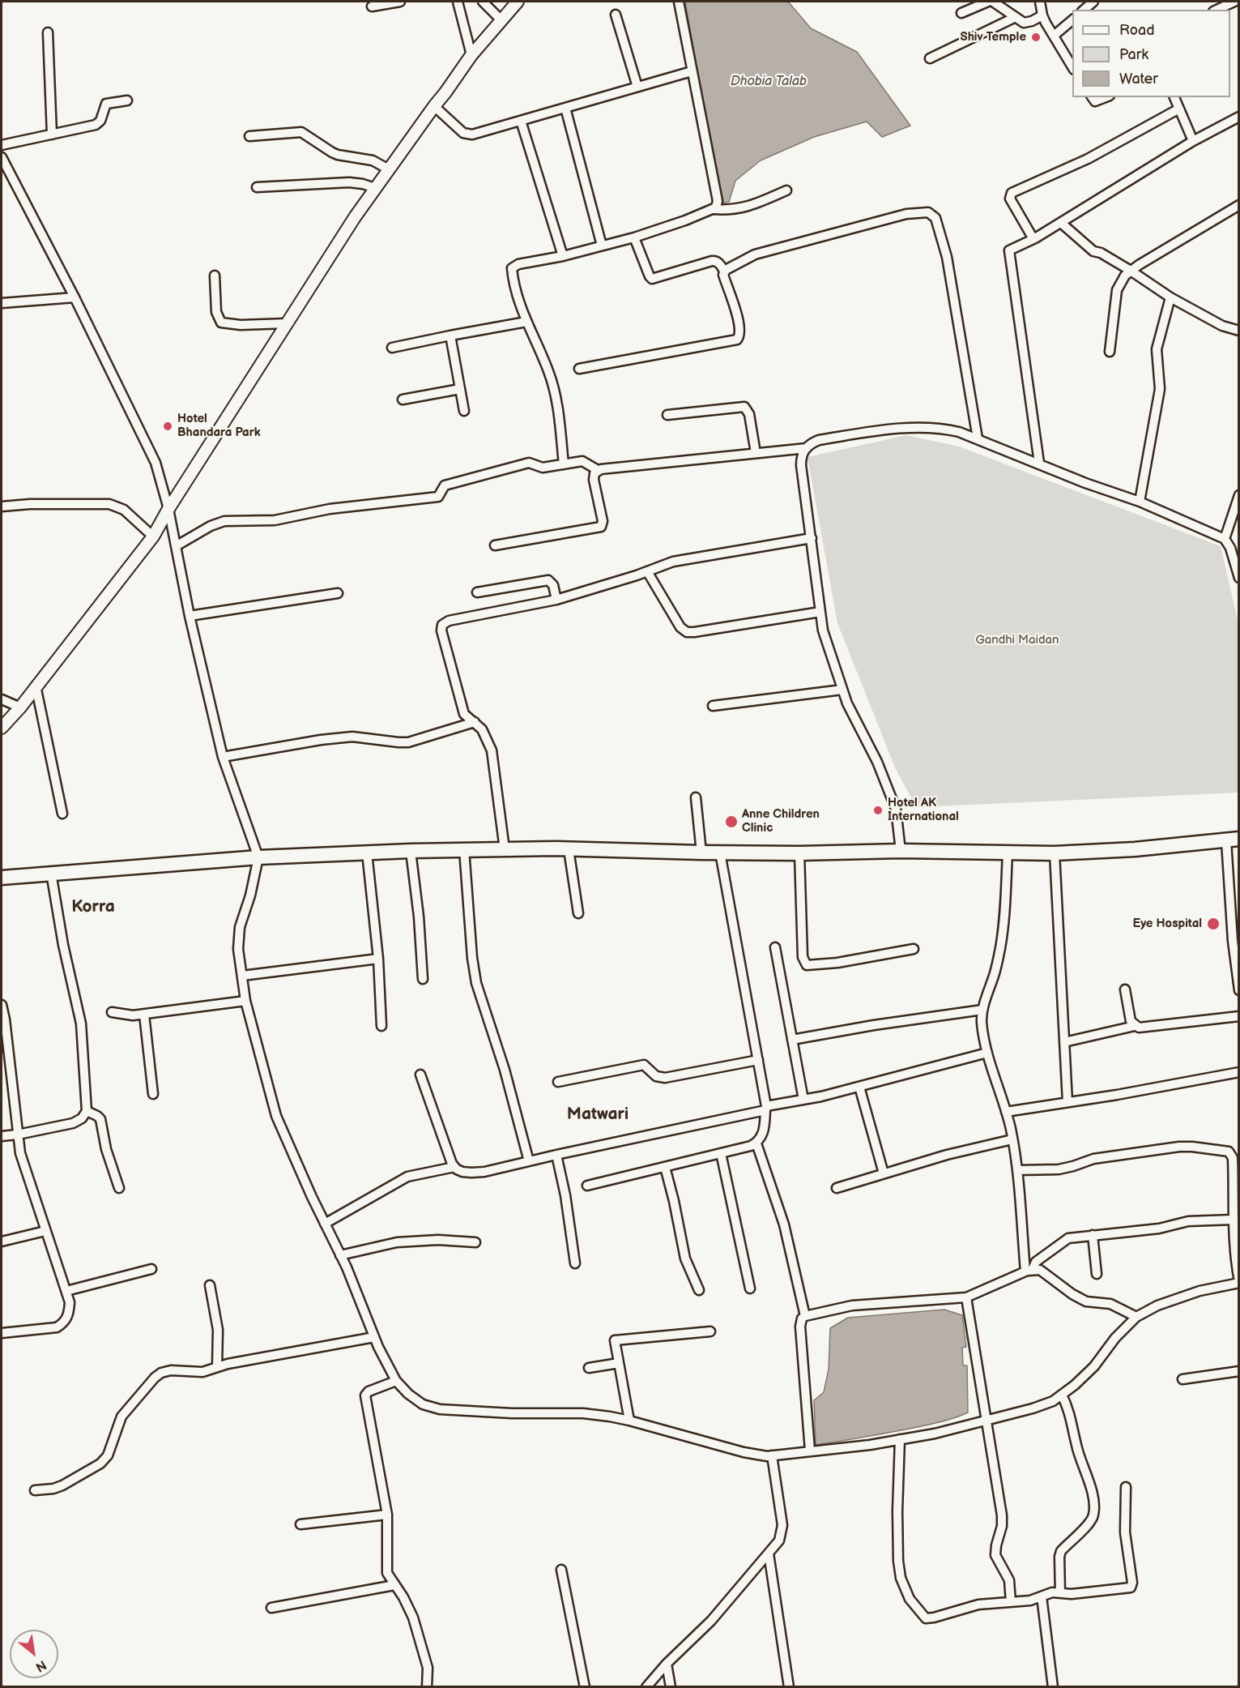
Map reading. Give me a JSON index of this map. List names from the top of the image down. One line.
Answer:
{"districts":["Korra","Matwari"],"water":["Dhobia Talab"],"parks":["Gandhi Maidan"],"places":["Shiv Temple","Hotel Bhandara Park","Hotel AK International","Anne Children Clinic","Eye Hospital"],"legend":["Road","Park","Water"],"north":"bottom right"}
